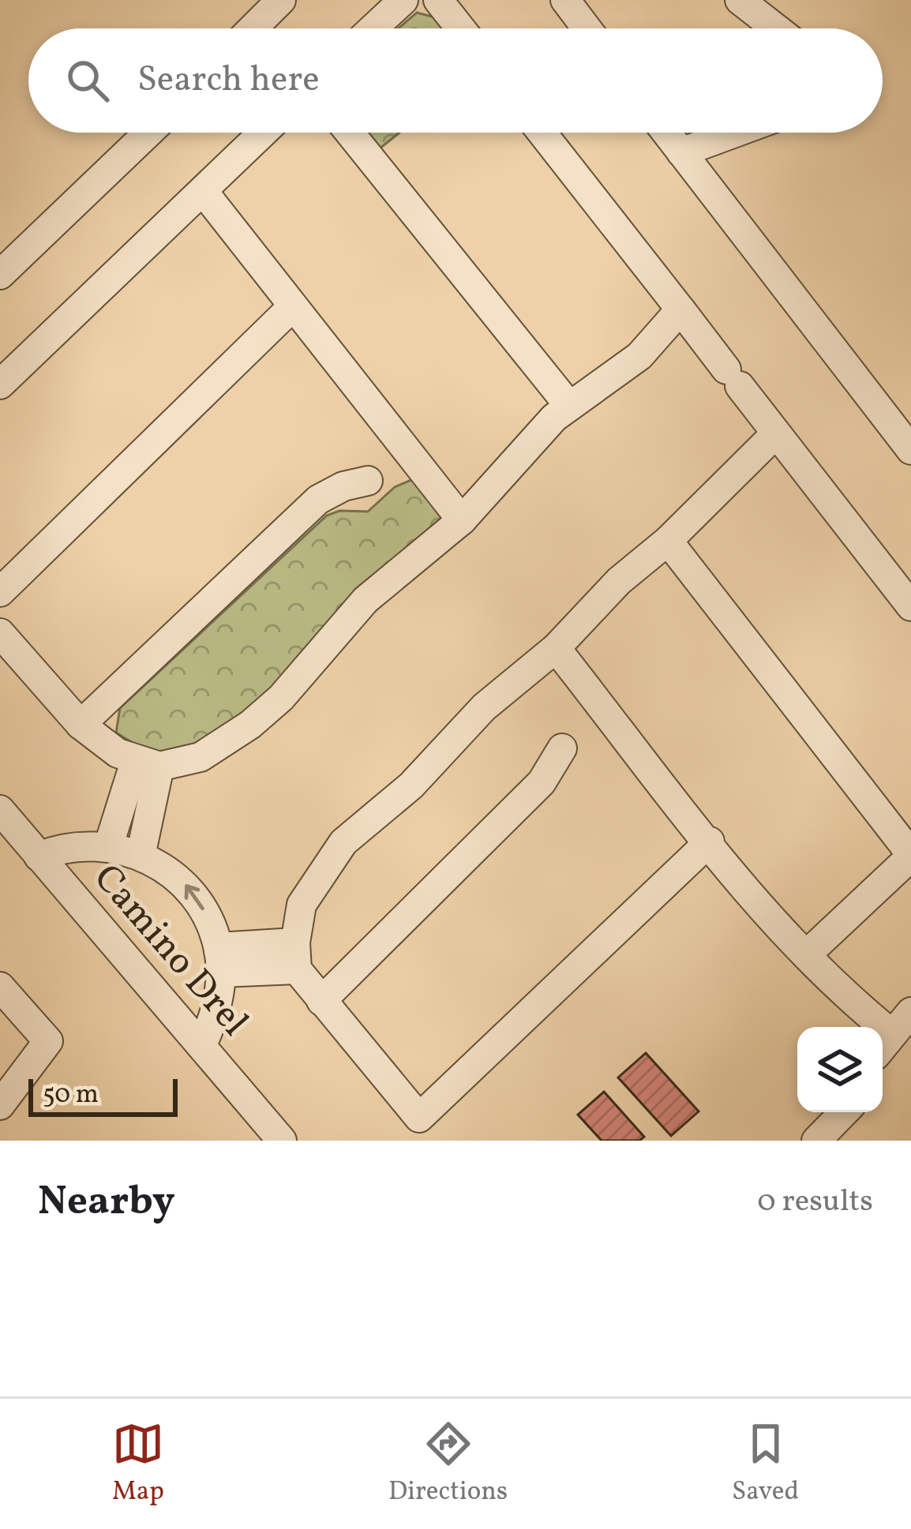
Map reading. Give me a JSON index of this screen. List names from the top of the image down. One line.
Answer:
{"streets":{"street":["Camino Drel"]},"scale_bar":"50 m","page":{"search":"Search here","scale":"50 m","heading":["Nearby","0 results"],"nav":["Map","Directions","Saved"]}}
